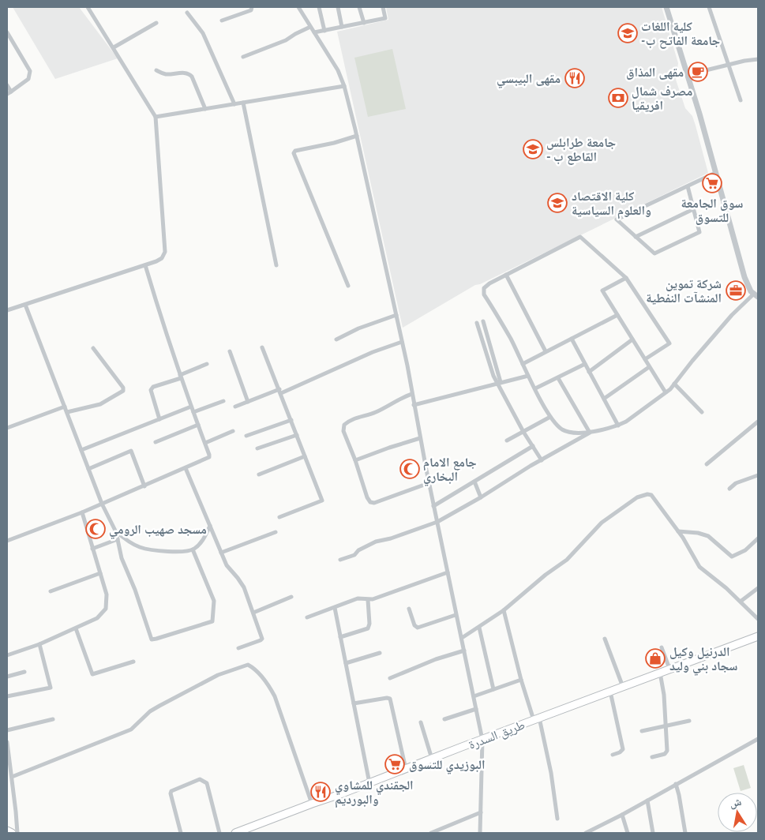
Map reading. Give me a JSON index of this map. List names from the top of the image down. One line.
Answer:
{"streets":{"main road":["طريق السدرة"]},"places":{"school or university":["كلية اللغات -جامعة الفاتح ب","جامعة طرابلس - القاطع ب","كلية الاقتصاد والعلوم السياسية"],"cafe":["مقهى المذاق"],"restaurant":["مقهى البيبسي","الجقندي للمشاوي والبورديم"],"bank":["مصرف شمال افريقيا"],"supermarket":["سوق الجامعة للتسوق","البوزيدي للتسوق"],"office":["شركة تموين المنشآت النفطية"],"mosque":["جامع الامام البخاري","مسجد صهيب الرومي"],"shop":["الدرنيل وكيل سجاد بني وليد"]},"north":"top"}
